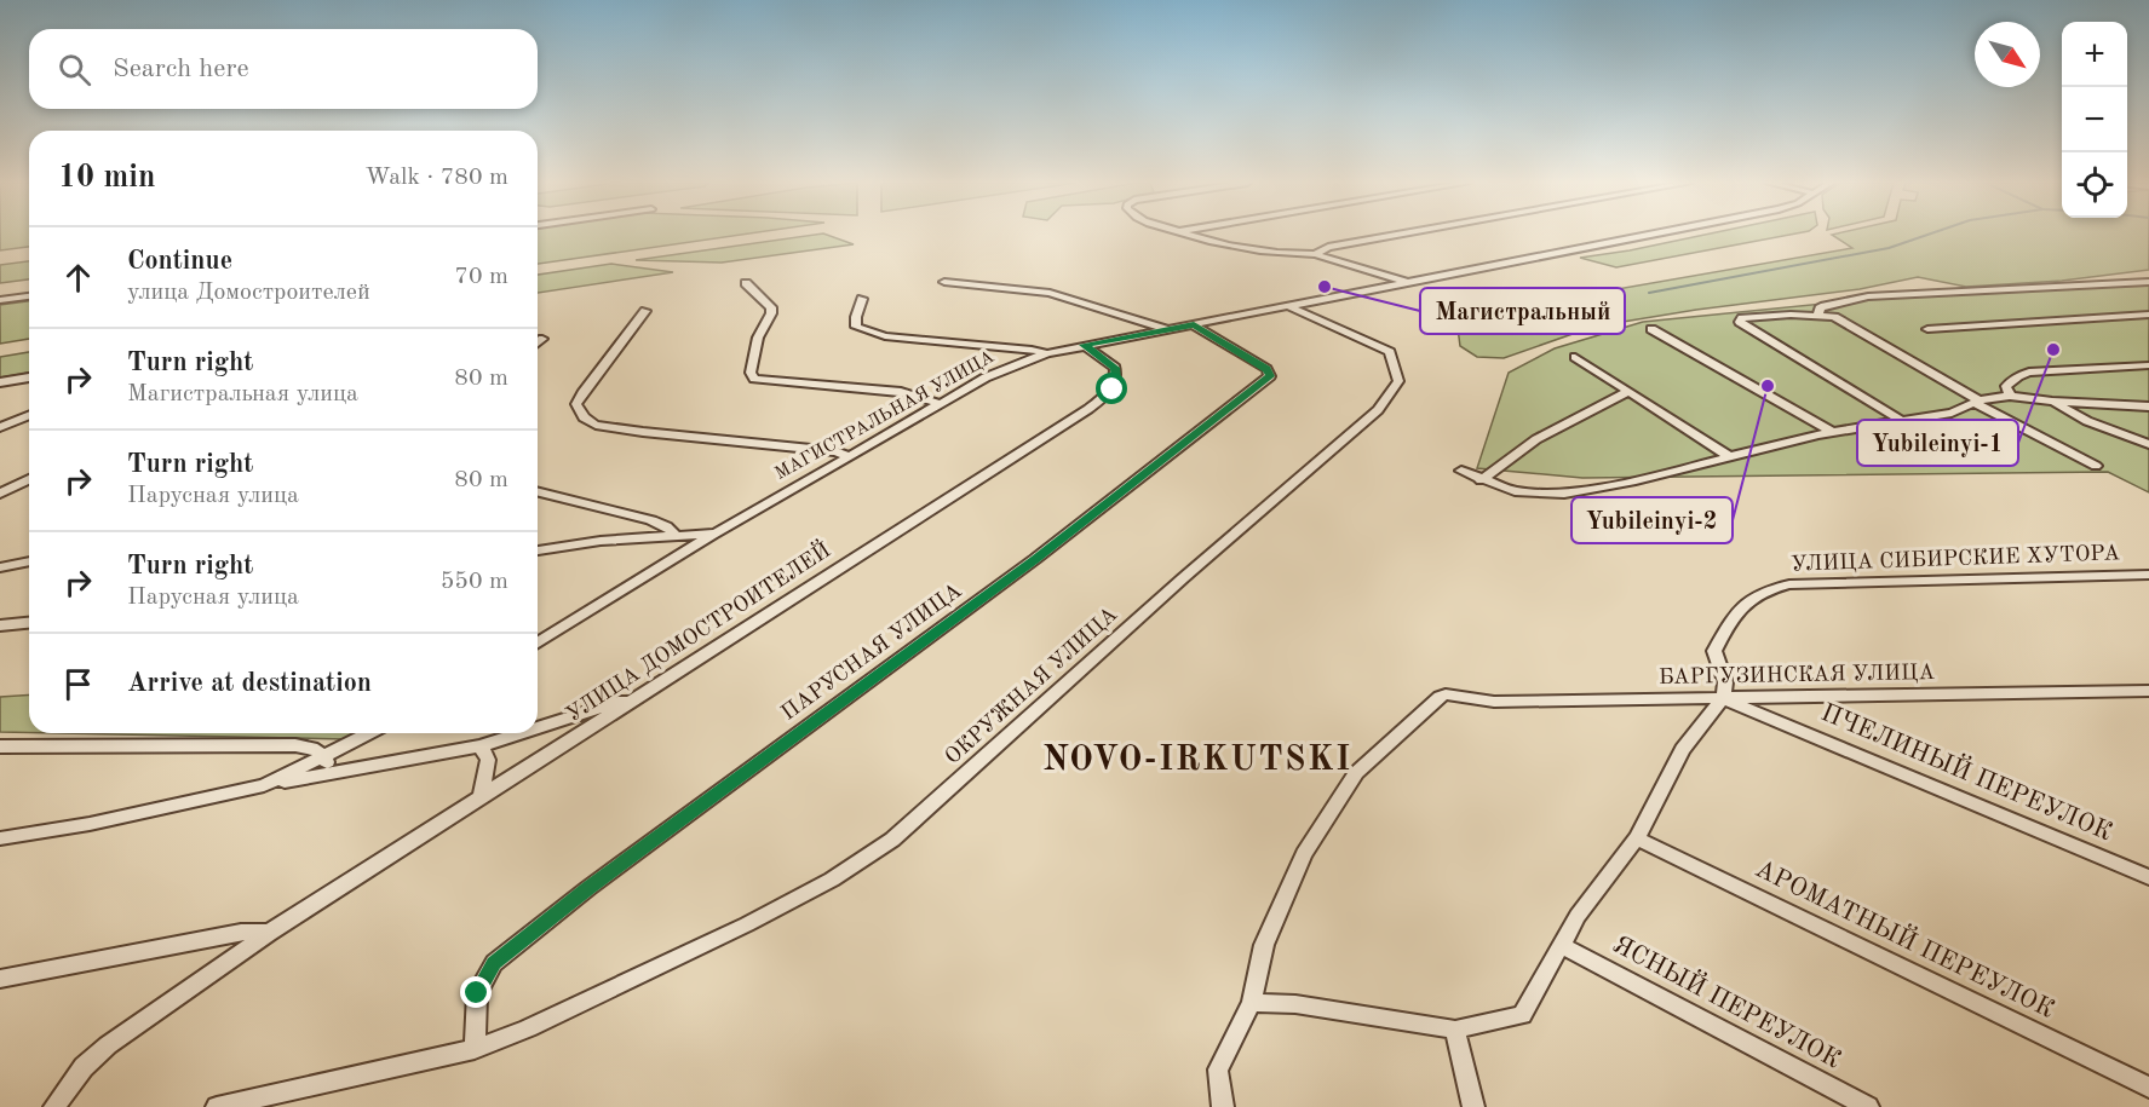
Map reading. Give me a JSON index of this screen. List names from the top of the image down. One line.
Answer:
{"streets":{"street":["МАГИСТРАЛЬНАЯ УЛИЦА","УЛИЦА СИБИРСКИЕ ХУТОРА","УЛИЦА ДОМОСТРОИТЕЛЕЙ","ПАРУСНАЯ УЛИЦА","БАРГУЗИНСКАЯ УЛИЦА","ОКРУЖНАЯ УЛИЦА","ПЧЕЛИНЫЙ ПЕРЕУЛОК","АРОМАТНЫЙ ПЕРЕУЛОК","ЯСНЫЙ ПЕРЕУЛОК"]},"crossings":[["МАГИСТРАЛЬНАЯ УЛИЦА","УЛИЦА ДОМОСТРОИТЕЛЕЙ"],["МАГИСТРАЛЬНАЯ УЛИЦА","ПАРУСНАЯ УЛИЦА"],["МАГИСТРАЛЬНАЯ УЛИЦА","ОКРУЖНАЯ УЛИЦА"],["УЛИЦА СИБИРСКИЕ ХУТОРА","БАРГУЗИНСКАЯ УЛИЦА"],["УЛИЦА СИБИРСКИЕ ХУТОРА","ПЧЕЛИНЫЙ ПЕРЕУЛОК"],["ПАРУСНАЯ УЛИЦА","ОКРУЖНАЯ УЛИЦА"],["БАРГУЗИНСКАЯ УЛИЦА","ПЧЕЛИНЫЙ ПЕРЕУЛОК"]],"districts":["NOVO-IRKUTSKI"],"places":["Магистральный","Yubileinyi-1","Yubileinyi-2"],"north":"bottom right","page":{"map_buttons":["+","−"],"search":"Search here","heading":["10 min","Walk · 780 m"],"list":[["Continue","улица Домостроителей","70 m"],["Turn right","Магистральная улица","80 m"],["Turn right","Парусная улица","80 m"],["Turn right","Парусная улица","550 m"],"Arrive at destination"]}}
